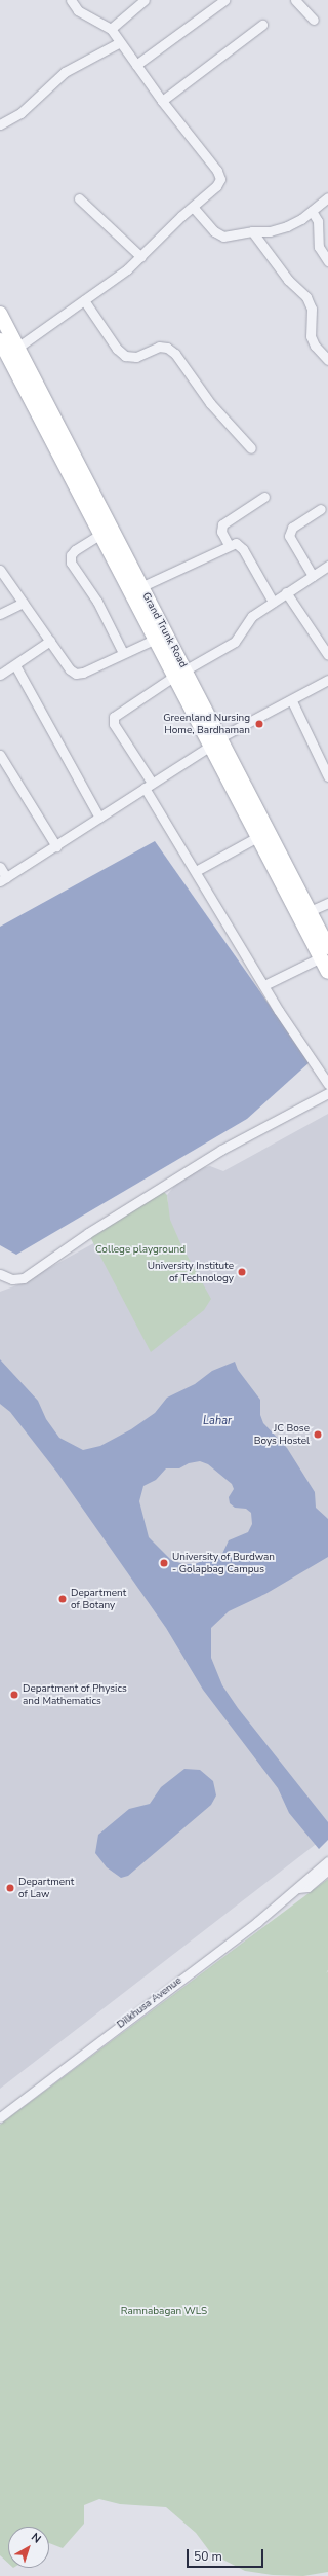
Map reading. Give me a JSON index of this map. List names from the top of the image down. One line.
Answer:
{"streets":{"main road":["Grand Trunk Road"],"street":["Dilkhusa Avenue"]},"water":["Lahar"],"parks":["College playground","Ramnabagan WLS"],"places":["Greenland Nursing Home, Bardhaman","University Institute of Technology","JC Bose Boys Hostel","University of Burdwan - Golapbag Campus","Department of Botany","Department of Physics and Mathematics","Department of Law"],"scale_bar":"50 m","north":"top right"}
